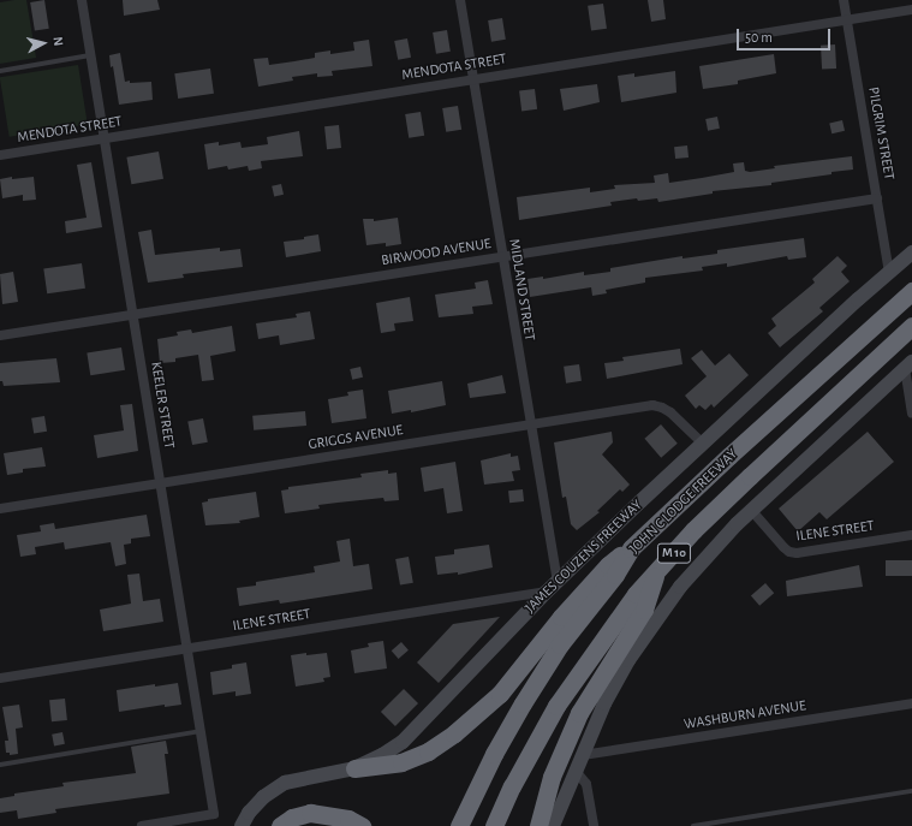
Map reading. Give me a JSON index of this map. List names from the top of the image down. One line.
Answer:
{"streets":{"highway":["JOHN C LODGE FREEWAY","M 10"],"main road":["JAMES COUZENS FREEWAY"],"street":["MENDOTA STREET","PILGRIM STREET","BIRWOOD AVENUE","MIDLAND STREET","KEELER STREET","GRIGGS AVENUE","ILENE STREET","WASHBURN AVENUE"]},"crossings":[["MENDOTA STREET","PILGRIM STREET"],["MENDOTA STREET","MIDLAND STREET"],["MENDOTA STREET","KEELER STREET"],["PILGRIM STREET","BIRWOOD AVENUE"],["PILGRIM STREET","JAMES COUZENS FREEWAY"],["BIRWOOD AVENUE","MIDLAND STREET"],["BIRWOOD AVENUE","KEELER STREET"],["MIDLAND STREET","GRIGGS AVENUE"],["MIDLAND STREET","ILENE STREET"],["MIDLAND STREET","JAMES COUZENS FREEWAY"],["KEELER STREET","GRIGGS AVENUE"],["KEELER STREET","ILENE STREET"],["GRIGGS AVENUE","JAMES COUZENS FREEWAY"],["ILENE STREET","JAMES COUZENS FREEWAY"]],"scale_bar":"50 m","north":"right"}
